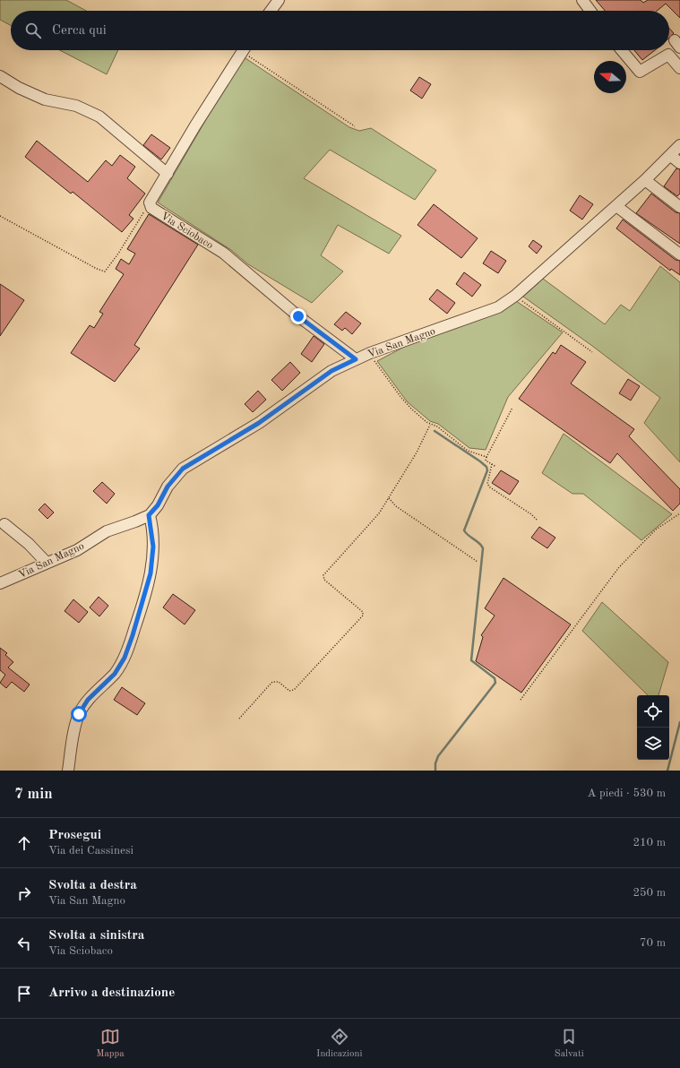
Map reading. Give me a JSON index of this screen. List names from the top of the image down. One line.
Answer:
{"streets":{"street":["Via Sciobaco","Via San Magno"]},"crossings":[["Via Sciobaco","Via San Magno"]],"north":"left","page":{"search":"Cerca qui","heading":["7 min","A piedi · 530 m"],"list":[["Prosegui","Via dei Cassinesi","210 m"],["Svolta a destra","Via San Magno","250 m"],["Svolta a sinistra","Via Sciobaco","70 m"],"Arrivo a destinazione"],"nav":["Mappa","Indicazioni","Salvati"]}}
